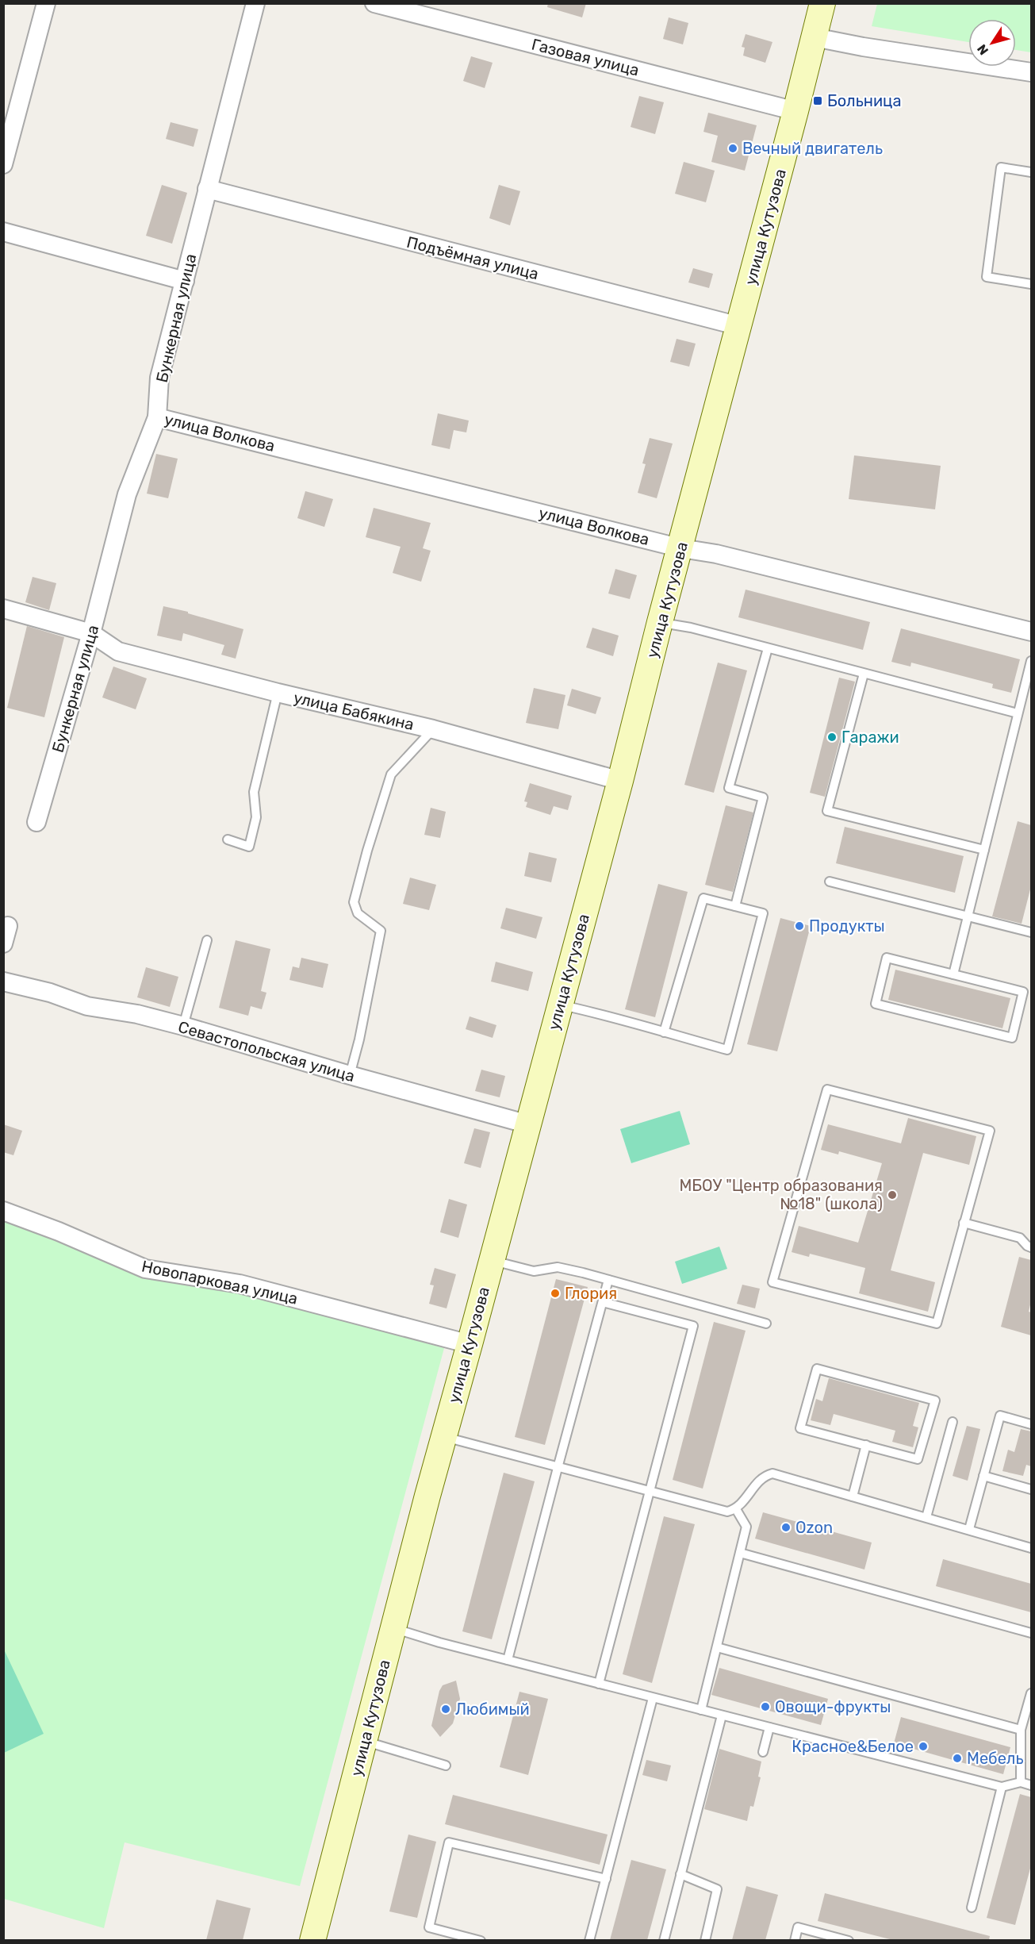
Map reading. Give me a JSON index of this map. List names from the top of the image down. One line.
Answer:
{"streets":{"main road":["улица Кутузова"],"street":["Газовая улица","Подъёмная улица","Бункерная улица","улица Волкова","улица Бабякина","Севастопольская улица","Новопарковая улица"]},"crossings":[["Газовая улица","улица Кутузова"],["улица Кутузова","Подъёмная улица"],["улица Кутузова","улица Волкова"],["улица Кутузова","улица Бабякина"],["улица Кутузова","Севастопольская улица"],["улица Кутузова","Новопарковая улица"],["Подъёмная улица","Бункерная улица"],["Бункерная улица","улица Волкова"],["Бункерная улица","улица Бабякина"]],"places":{"transit":["Больница"],"other":["Вечный двигатель","Гаражи","Продукты","МБОУ \"Центр образования №18\" (школа)","Глория","Ozon","Овощи-фрукты","Любимый","Красное&Белое","Мебель"]},"north":"bottom left"}
